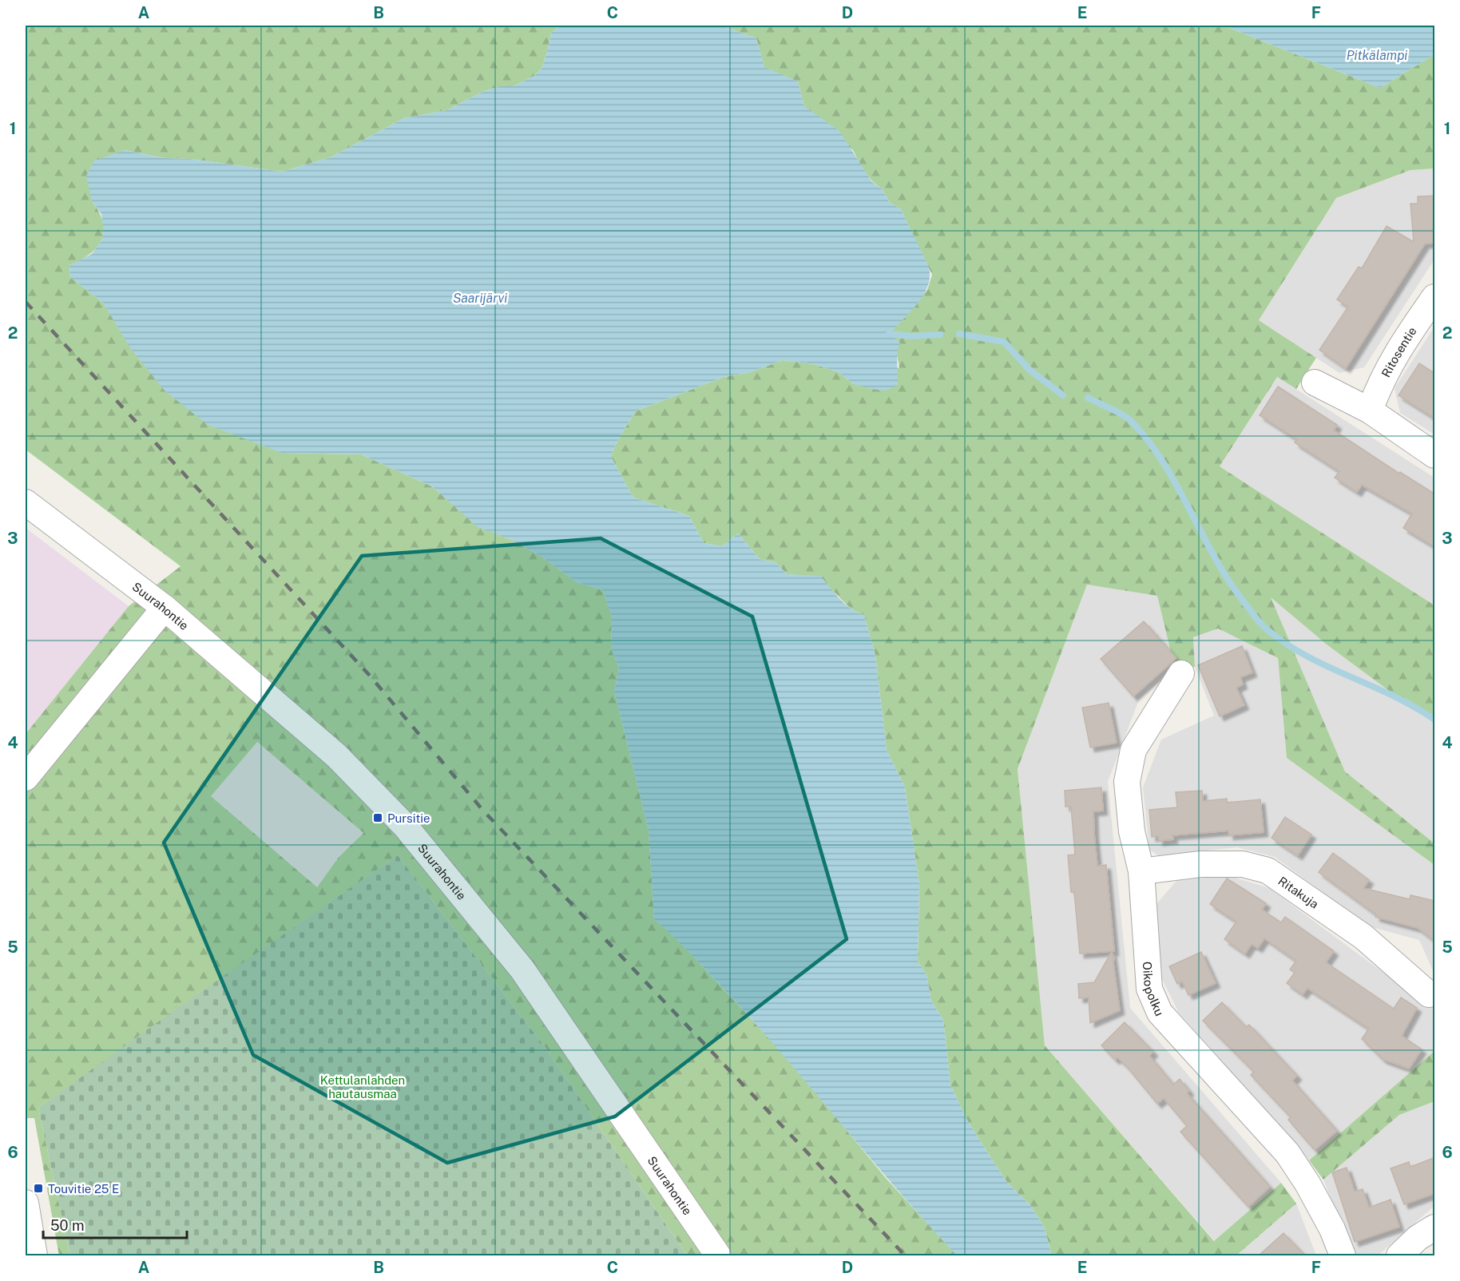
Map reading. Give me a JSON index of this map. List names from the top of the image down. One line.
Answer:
{"streets":{"street":["Ritosentie","Suurahontie","Ritakuja","Oikopolku"]},"crossings":[["Ritakuja","Oikopolku"]],"water":["Pitkälampi","Saarijärvi"],"parks":["Kettulanlahden hautausmaa"],"places":{"transit":["Pursitie","Touvitie 25 E"]},"scale_bar":"50 m","grid":{"columns":["A","B","C","D","E","F"],"rows":["1","2","3","4","5","6"]}}
